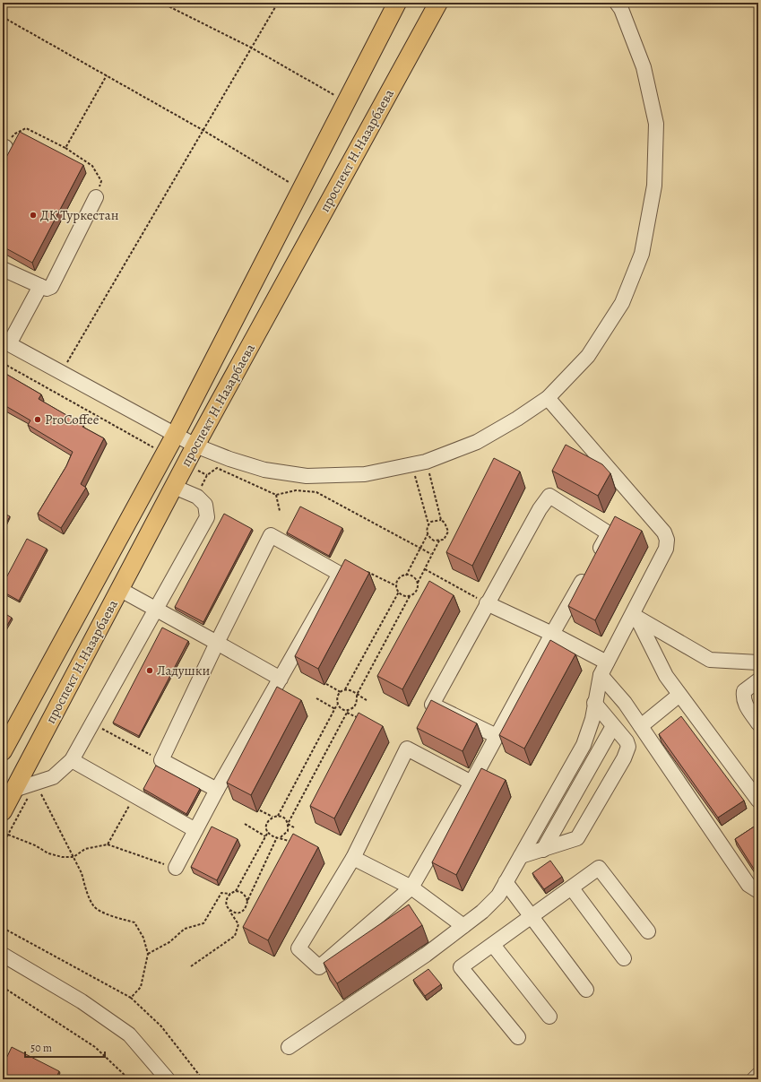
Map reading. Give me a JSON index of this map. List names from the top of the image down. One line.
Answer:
{"streets":{"main road":["проспект Н.Назарбаева"]},"places":["ДК Туркестан","ProCoffee","Ладушки"],"scale_bar":"50 m"}
